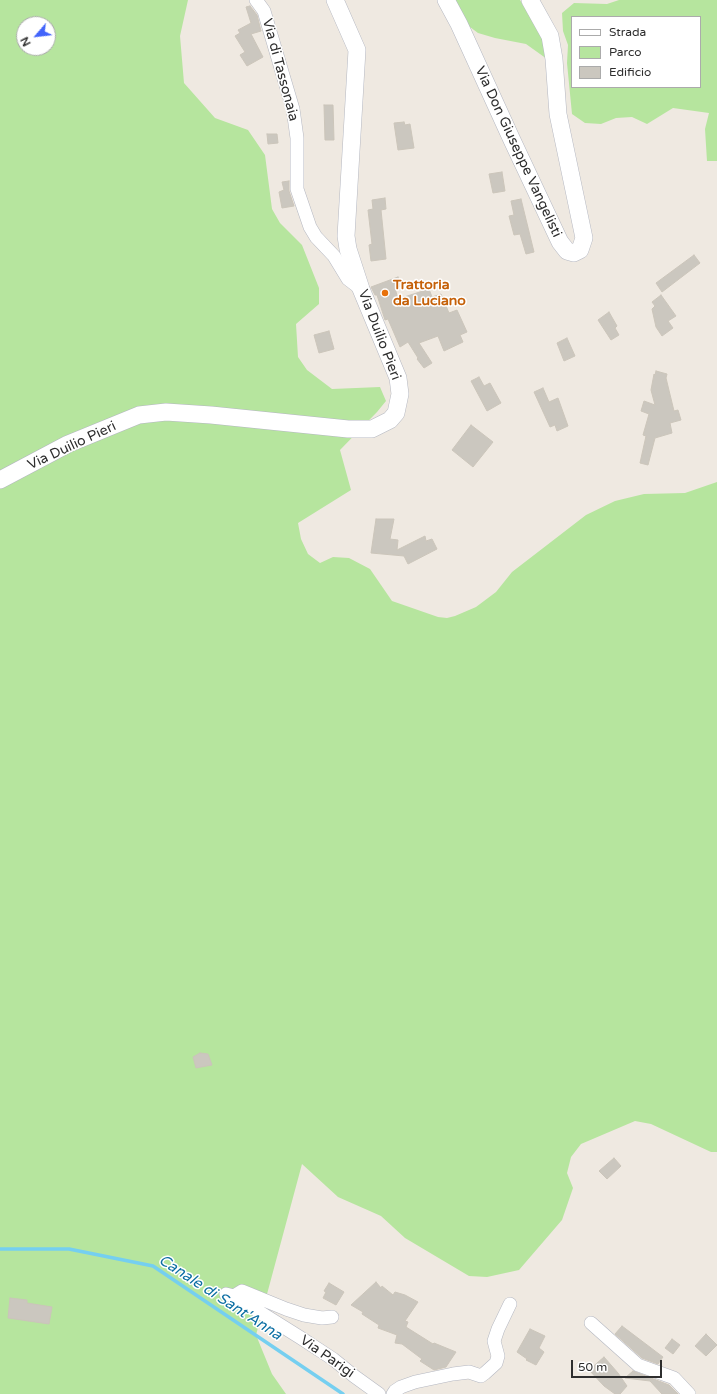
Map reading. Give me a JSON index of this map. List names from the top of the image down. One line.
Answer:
{"streets":{"street":["Via di Tassonaia","Via Don Giuseppe Vangelisti","Via Duilio Pieri","Via Parigi"]},"crossings":[["Via di Tassonaia","Via Duilio Pieri"]],"water":["Canale di Sant'Anna"],"places":["Trattoria da Luciano"],"legend":["Strada","Parco","Edificio"],"scale_bar":"50 m","north":"bottom left"}
